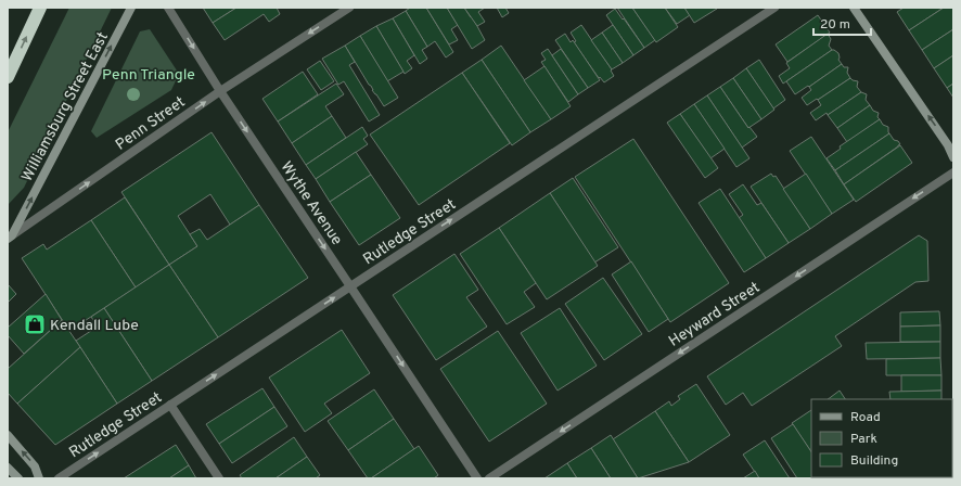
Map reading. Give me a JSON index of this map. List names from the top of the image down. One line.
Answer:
{"streets":{"main road":["Williamsburg Street East"],"street":["Penn Street","Wythe Avenue","Rutledge Street","Heyward Street"]},"crossings":[["Williamsburg Street East","Penn Street"],["Penn Street","Wythe Avenue"],["Wythe Avenue","Rutledge Street"]],"one_way":["Williamsburg Street East","Wythe Avenue","Rutledge Street","Heyward Street"],"parks":["Penn Triangle"],"places":{"shop":["Kendall Lube"]},"legend":["Road","Park","Building"],"scale_bar":"20 m"}
